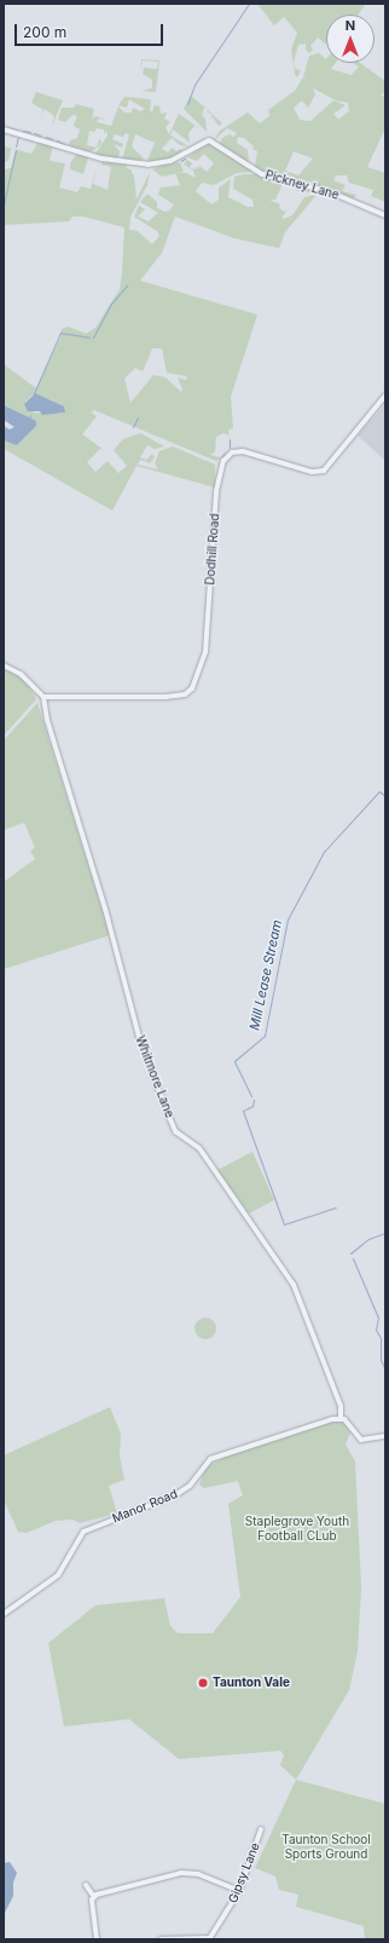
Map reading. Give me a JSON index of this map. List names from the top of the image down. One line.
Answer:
{"streets":{"street":["Pickney Lane","Dodhill Road","Whitmore Lane","Manor Road","Gipsy Lane"]},"crossings":[["Dodhill Road","Whitmore Lane"],["Whitmore Lane","Manor Road"]],"water":["Mill Lease Stream"],"parks":["Staplegrove Youth Football CLub","Taunton School Sports Ground"],"places":["Taunton Vale"],"scale_bar":"200 m","north":"top"}
